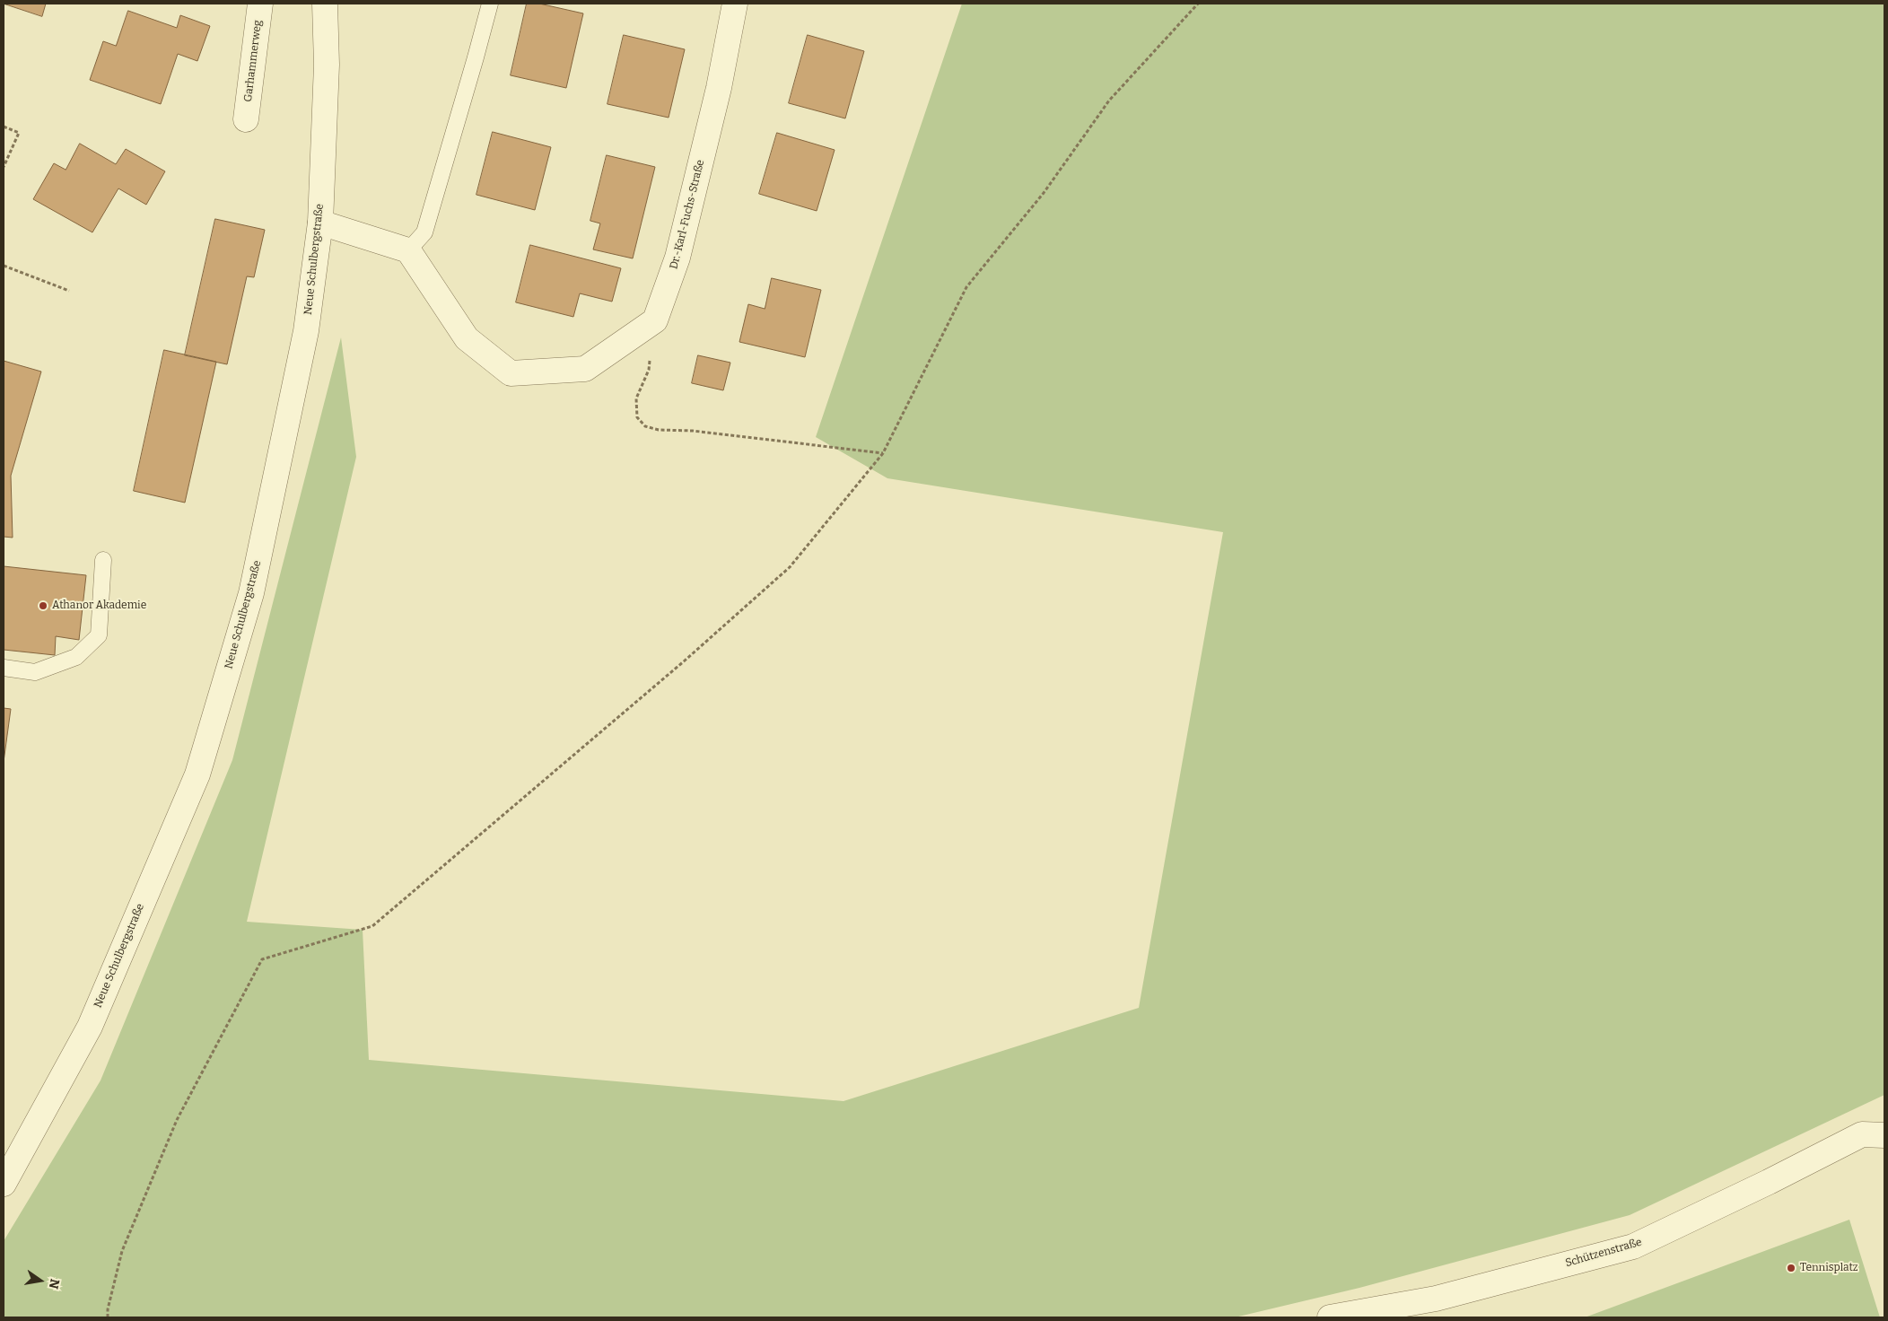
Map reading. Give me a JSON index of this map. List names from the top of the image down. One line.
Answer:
{"streets":{"street":["Garhammerweg","Dr.-Karl-Fuchs-Straße","Neue Schulbergstraße","Schützenstraße"]},"places":["Athanor Akademie","Tennisplatz"],"north":"right"}
